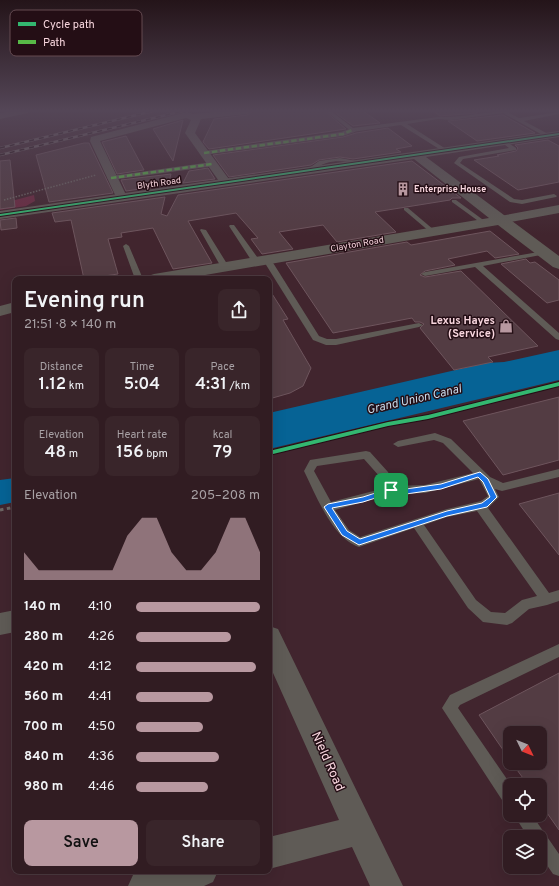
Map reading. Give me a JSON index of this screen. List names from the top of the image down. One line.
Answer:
{"streets":{"street":["Blyth Road","Clayton Road","Nield Road"]},"water":["Grand Union Canal"],"places":{"building":["Enterprise House"],"shop":["Lexus Hayes (Service)"]},"legend":["Cycle path","Path"],"north":"bottom right","page":{"heading":["Evening run","21:51 · 8 × 140 m"],"stats":[["Distance","1.12 km"],["Time","5:04"],["Pace","4:31 /km"],["Elevation","48 m"],["Heart rate","156 bpm"],["kcal","79"]],"chart":["Elevation","205–208 m"],"list":[{"name":"140 m","note":"4:10"},{"name":"280 m","note":"4:26"},{"name":"420 m","note":"4:12"},{"name":"560 m","note":"4:41"},{"name":"700 m","note":"4:50"},{"name":"840 m","note":"4:36"},{"name":"980 m","note":"4:46"}],"buttons":["Save","Share"]}}
